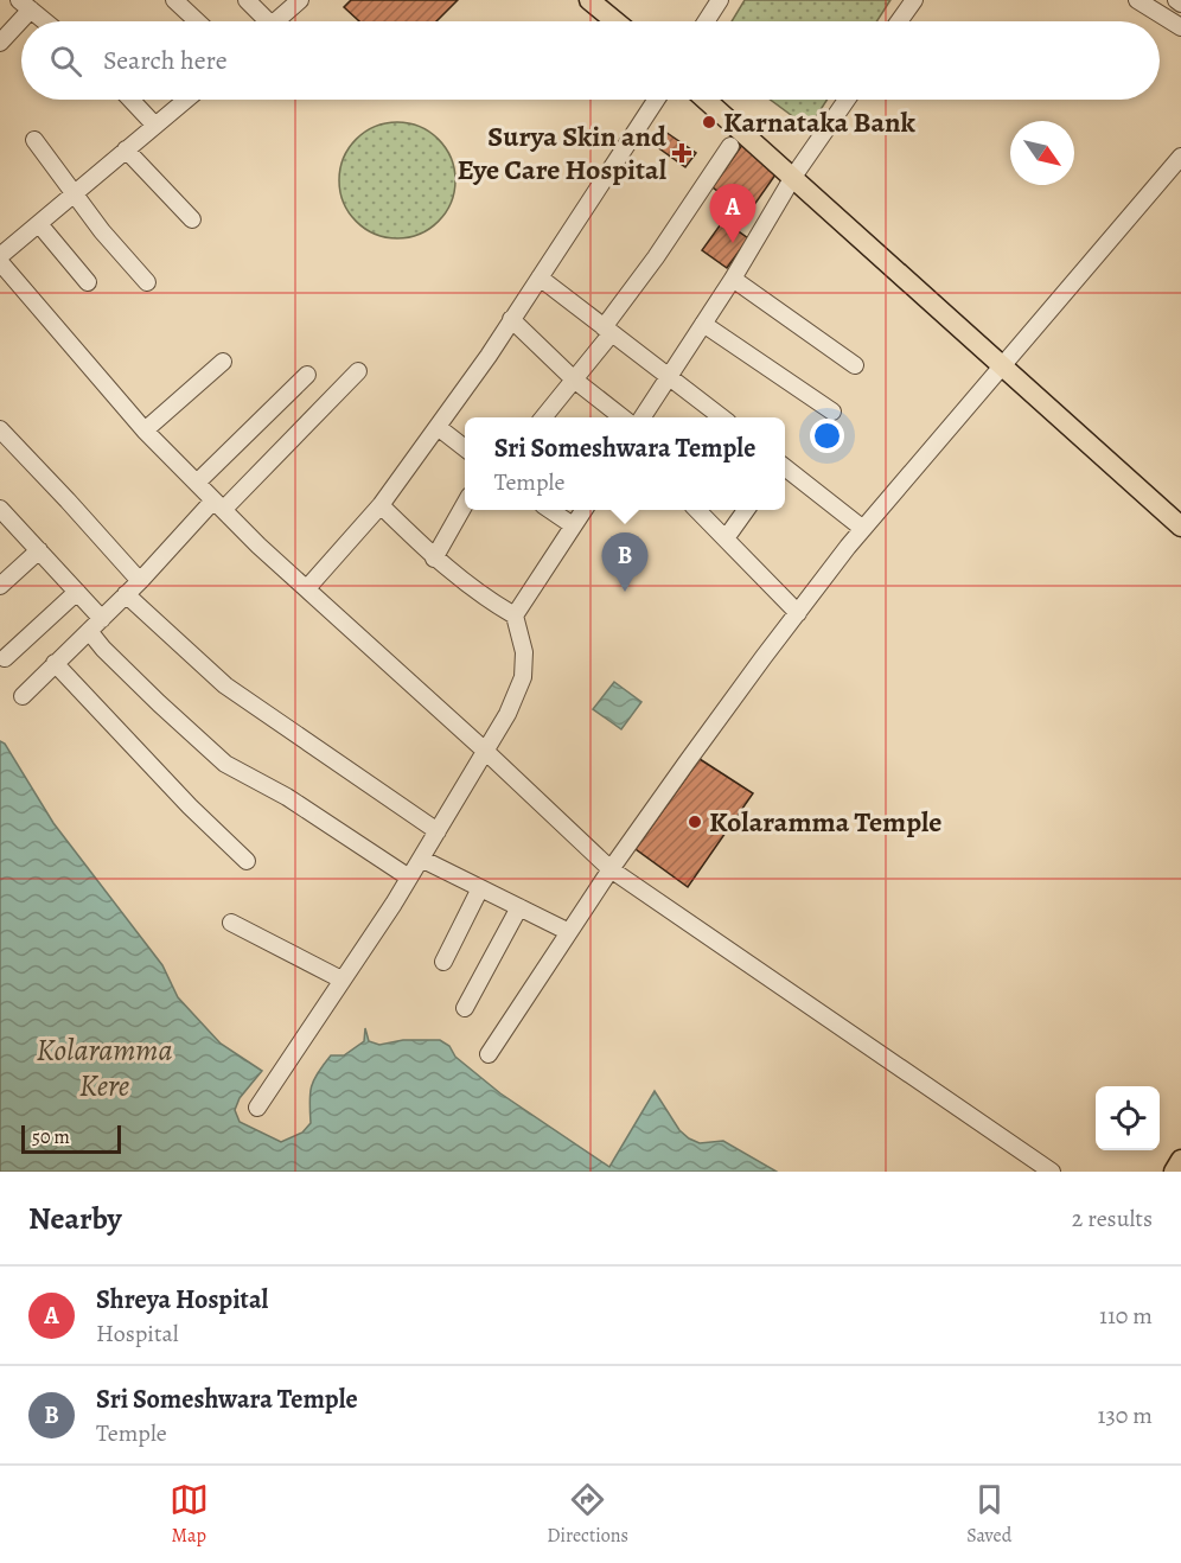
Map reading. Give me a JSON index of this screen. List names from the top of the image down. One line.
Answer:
{"water":["Kolaramma Kere"],"places":{"other":["Karnataka Bank","Kolaramma Temple"],"health":["Surya Skin and Eye Care Hospital"]},"scale_bar":"50 m","north":"bottom right","page":{"search":"Search here","pins":["A","B"],"popup":["Sri Someshwara Temple","Temple"],"scale":"50 m","heading":["Nearby","2 results"],"list":[{"mark":"A","name":"Shreya Hospital","note":"Hospital","value":"110 m"},{"mark":"B","name":"Sri Someshwara Temple","note":"Temple","value":"130 m"}],"nav":["Map","Directions","Saved"]}}
